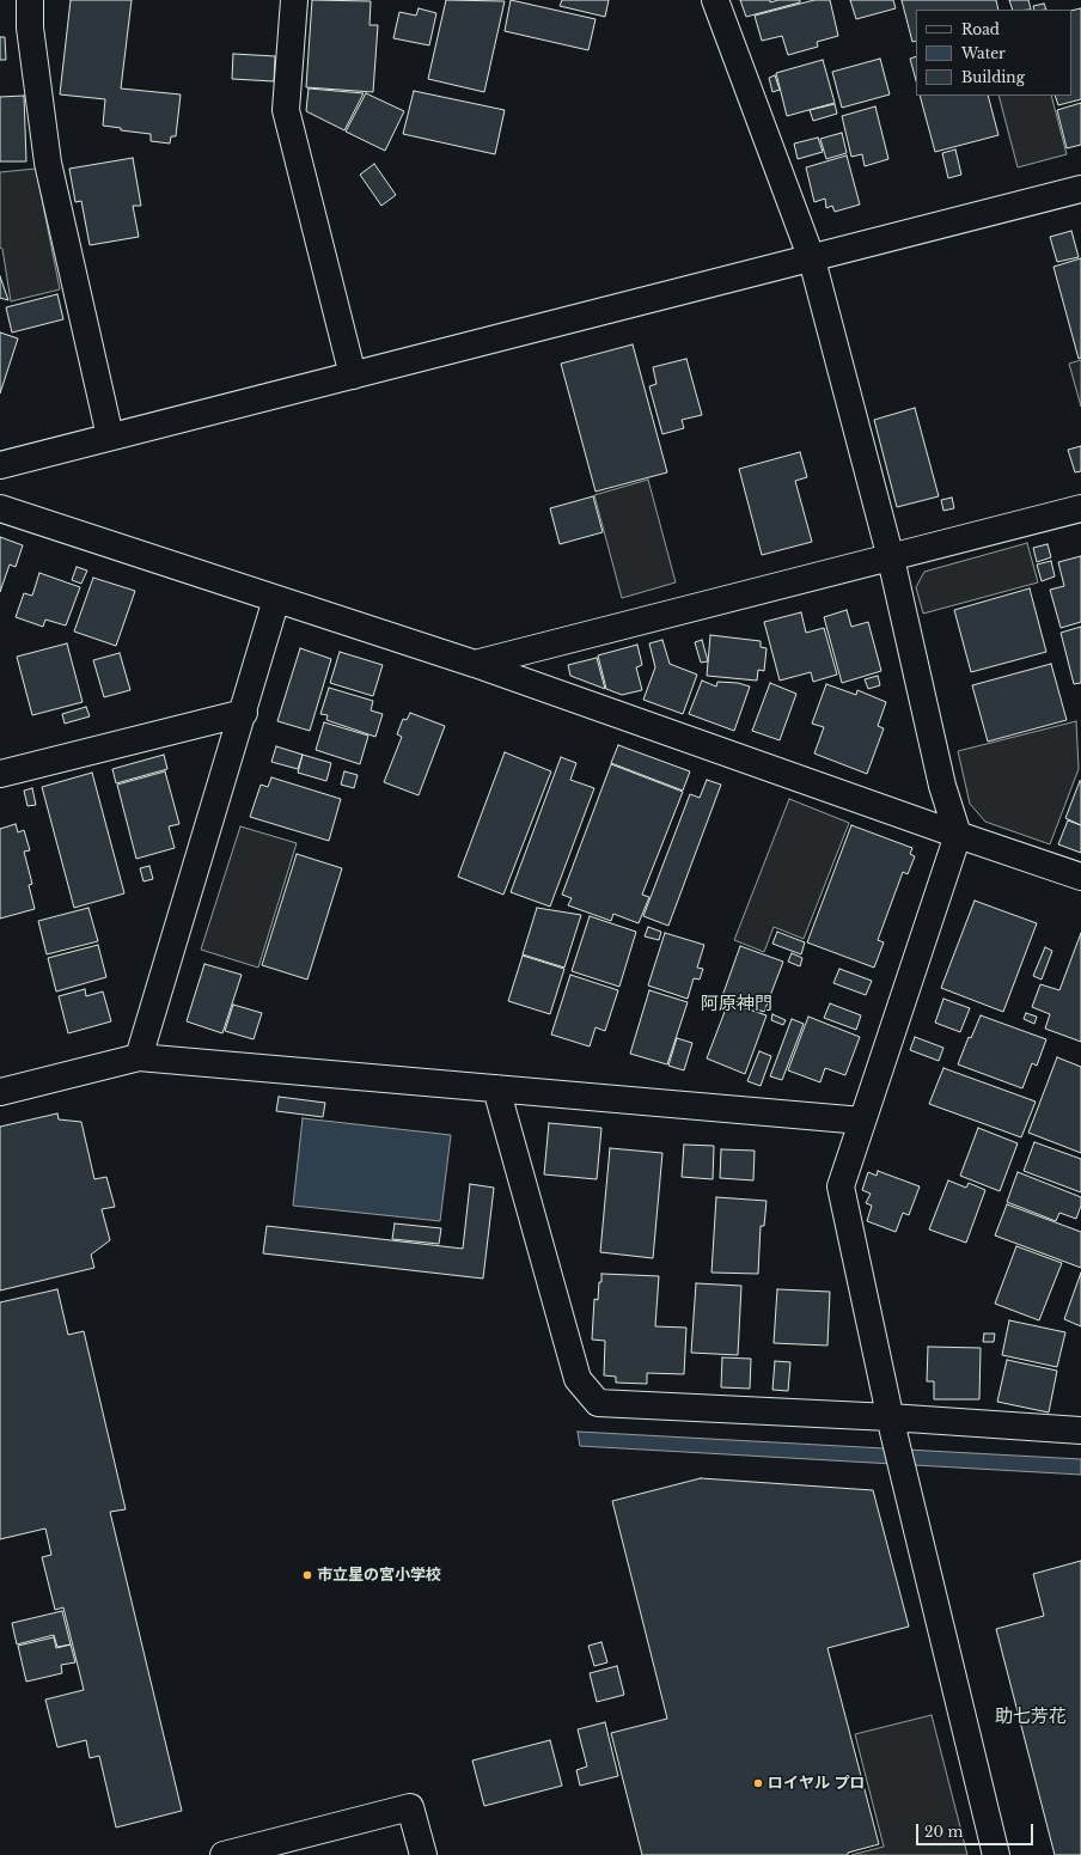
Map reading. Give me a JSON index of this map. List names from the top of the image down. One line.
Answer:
{"districts":["阿原神門","助七芳花"],"places":["市立星の宮小学校","ロイヤル プロ"],"legend":["Road","Water","Building"],"scale_bar":"20 m"}
